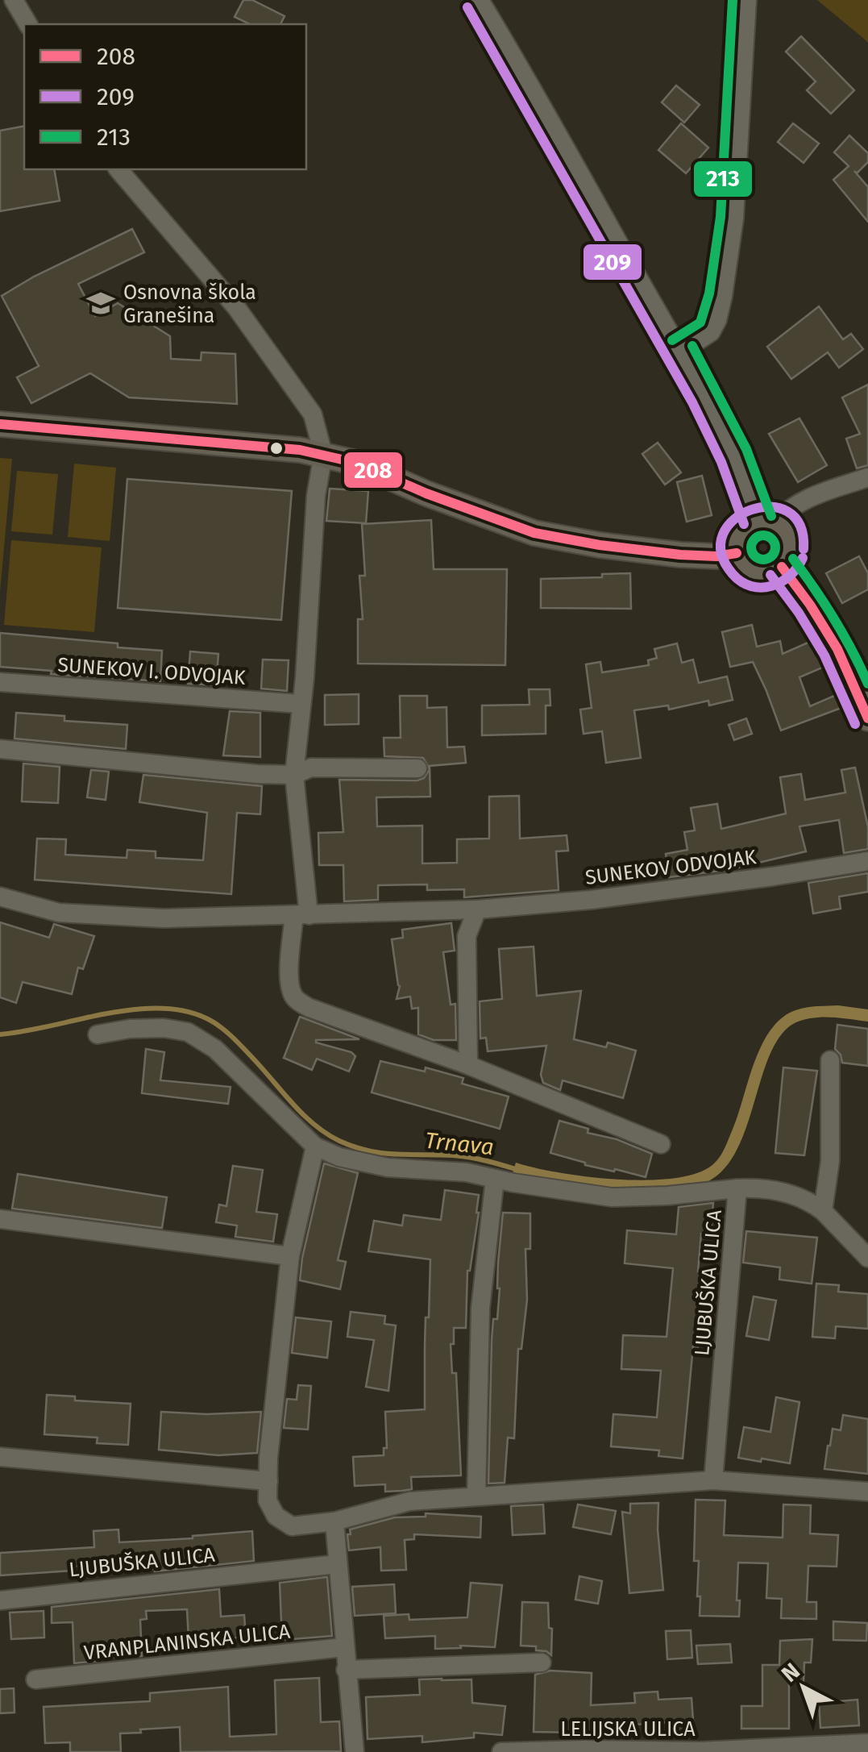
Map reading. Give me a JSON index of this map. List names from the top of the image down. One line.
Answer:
{"streets":{"street":["SUNEKOV I. ODVOJAK","SUNEKOV ODVOJAK","LJUBUŠKA ULICA","VRANPLANINSKA ULICA","LELIJSKA ULICA"]},"water":["Trnava"],"places":{"school or university":["Osnovna škola Granešina"]},"lines":["transit line 213","transit line 209","transit line 208"],"legend":["208","209","213"],"north":"top left"}
